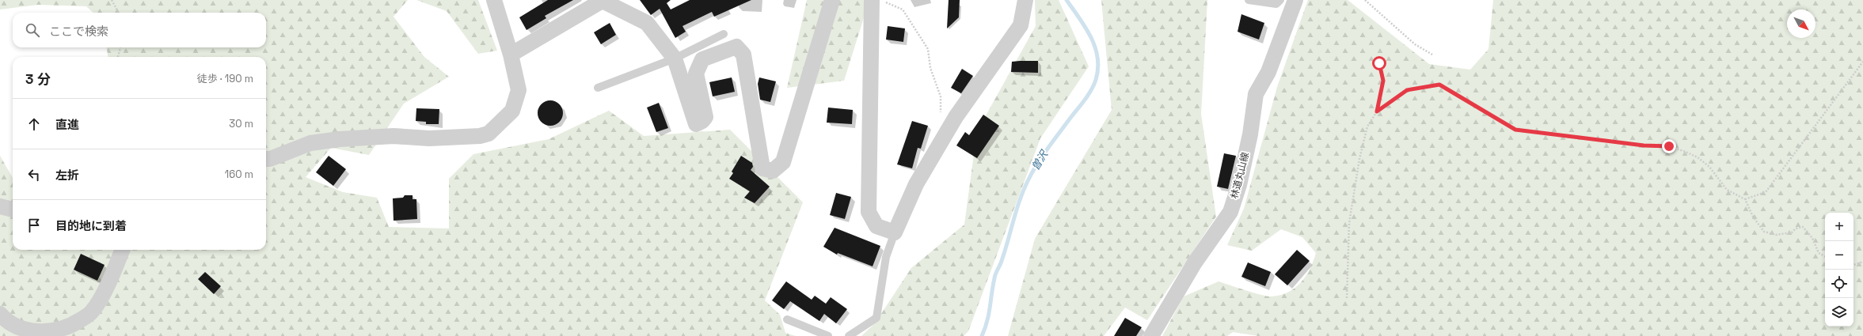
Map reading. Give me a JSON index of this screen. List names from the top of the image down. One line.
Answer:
{"streets":{"street":["林道丸山線"]},"water":["曽沢"],"north":"bottom right","page":{"search":"ここで検索","heading":["3 分","徒歩 · 190 m"],"list":[["直進","30 m"],["左折","160 m"],"目的地に到着"],"map_buttons":["+","−"]}}
